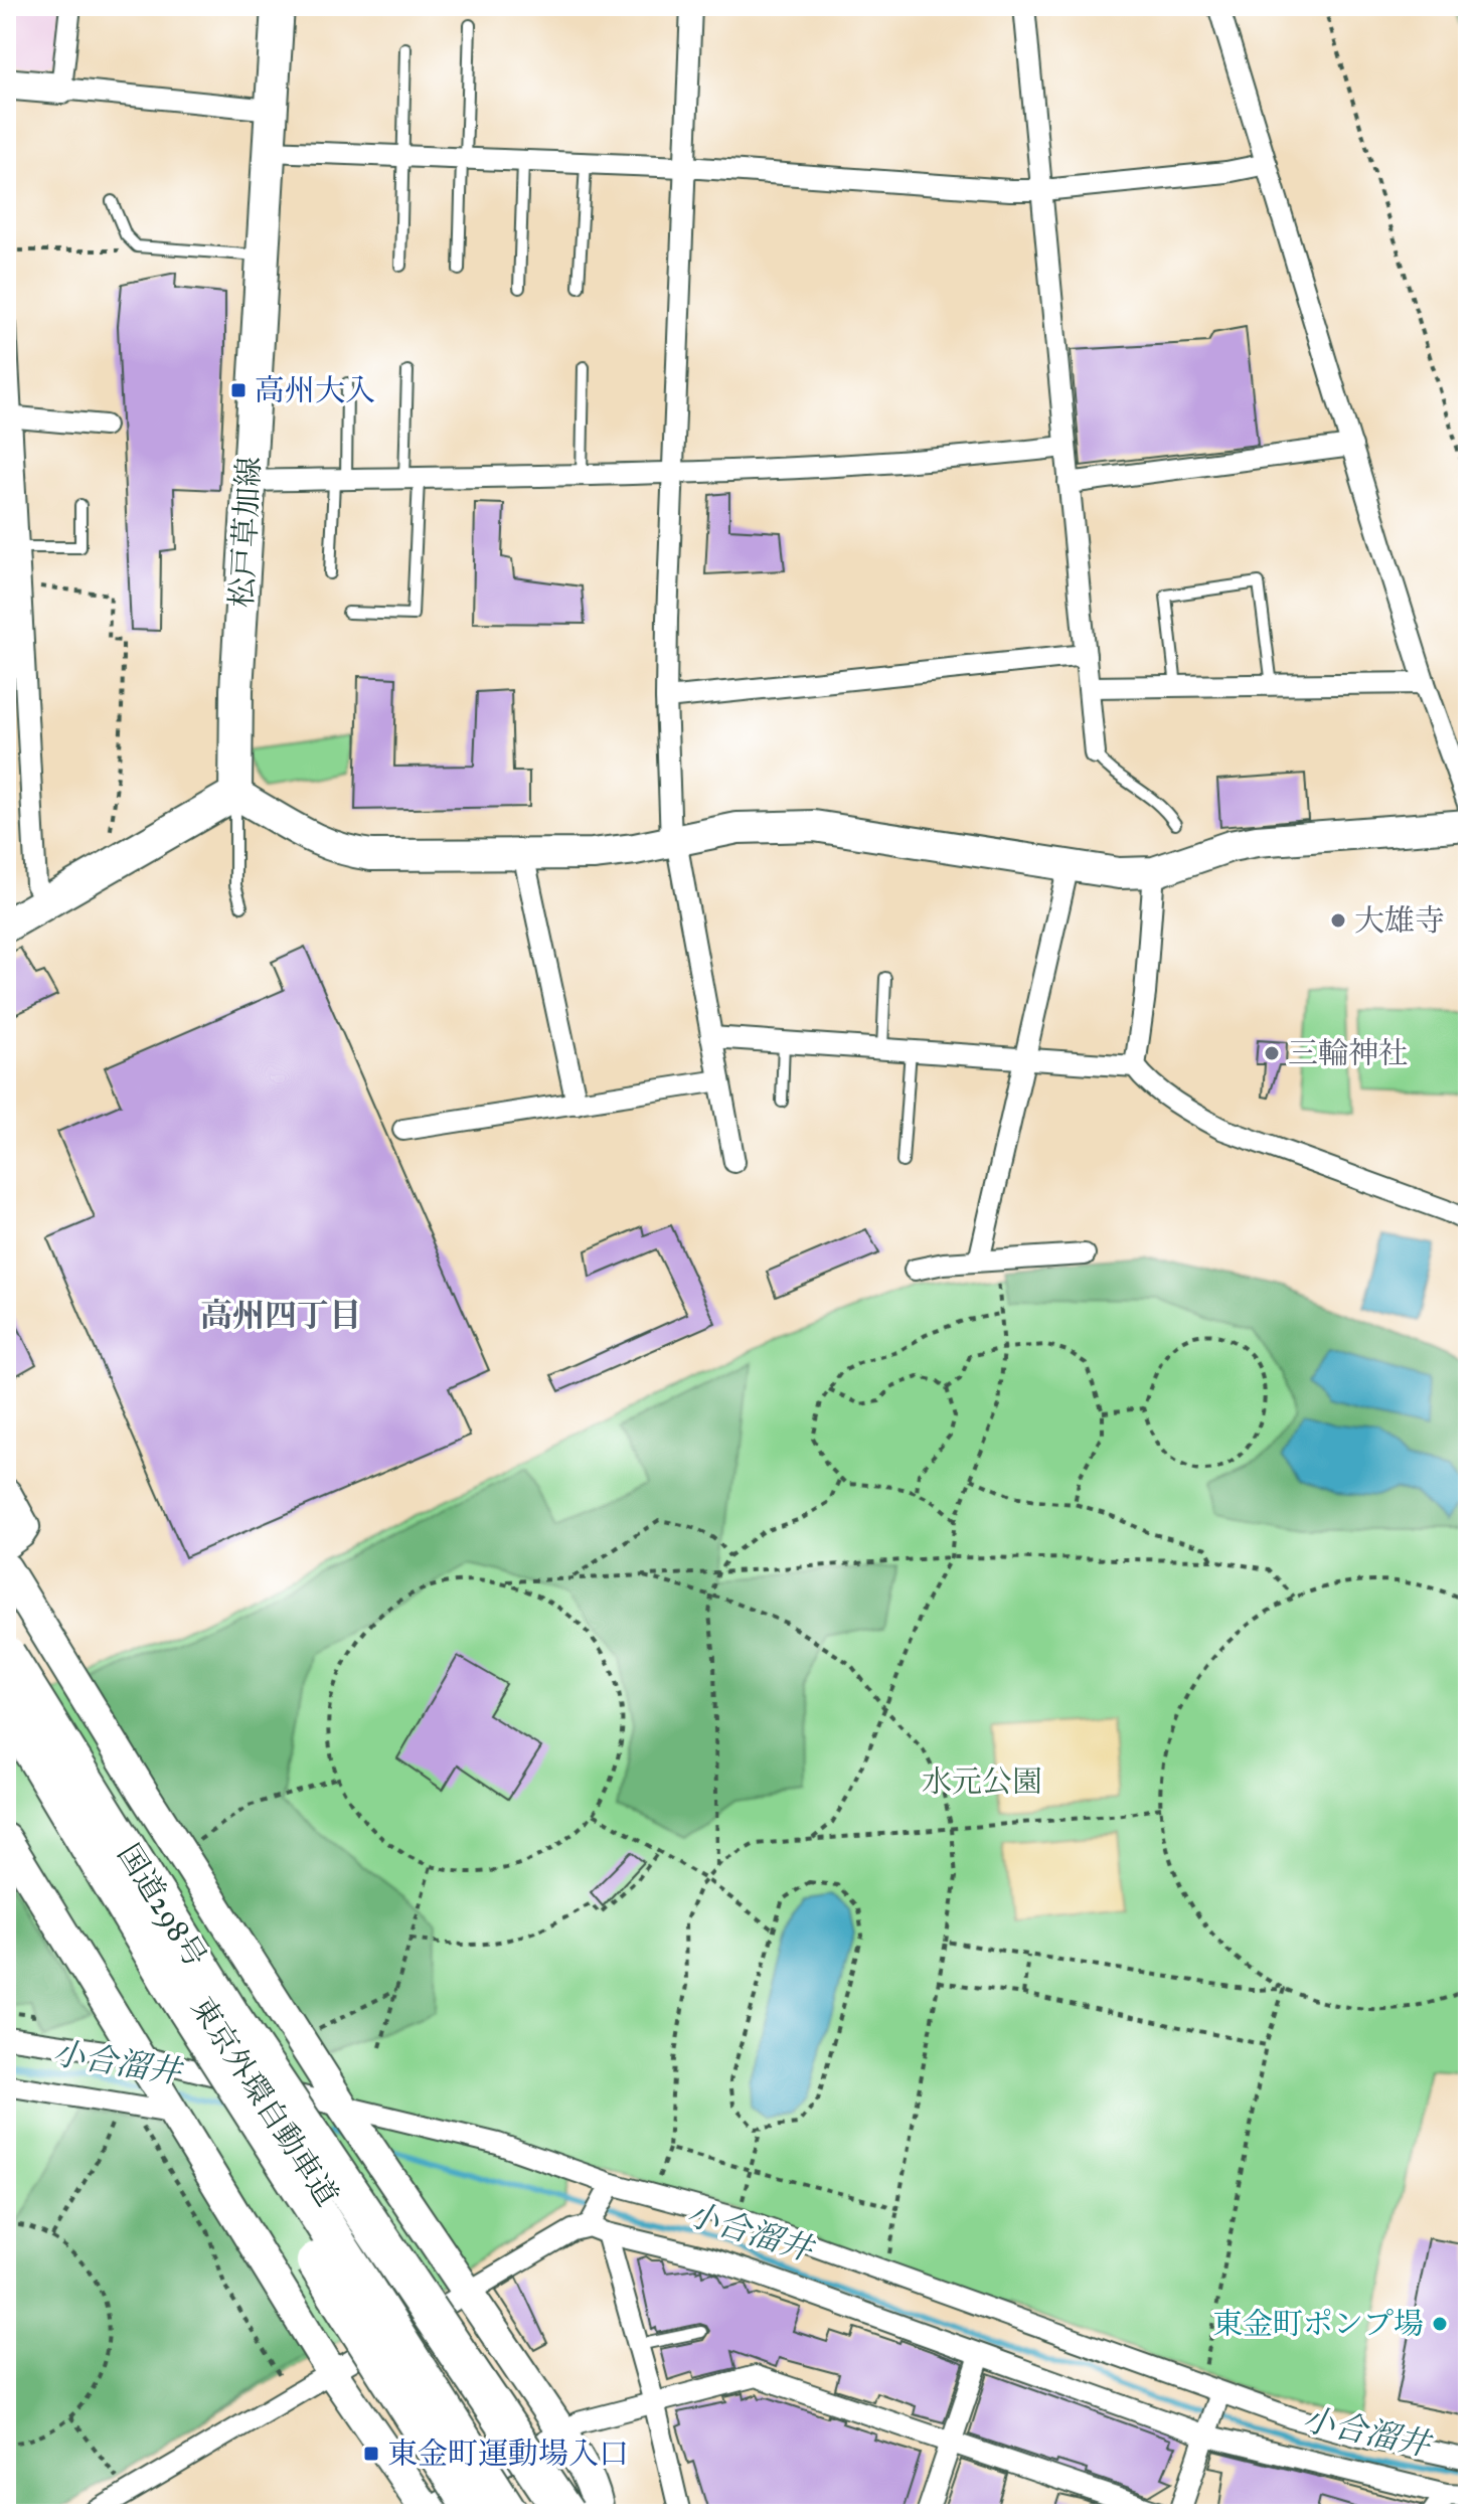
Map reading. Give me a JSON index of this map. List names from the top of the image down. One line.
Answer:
{"streets":{"highway":["国道298号","東京外環自動車道"],"main road":["松戸草加線"]},"districts":["高州四丁目"],"water":["小合溜井"],"parks":["水元公園"],"places":{"transit":["高州大入","東金町運動場入口"],"other":["大雄寺","三輪神社","東金町ポンプ場"]}}
